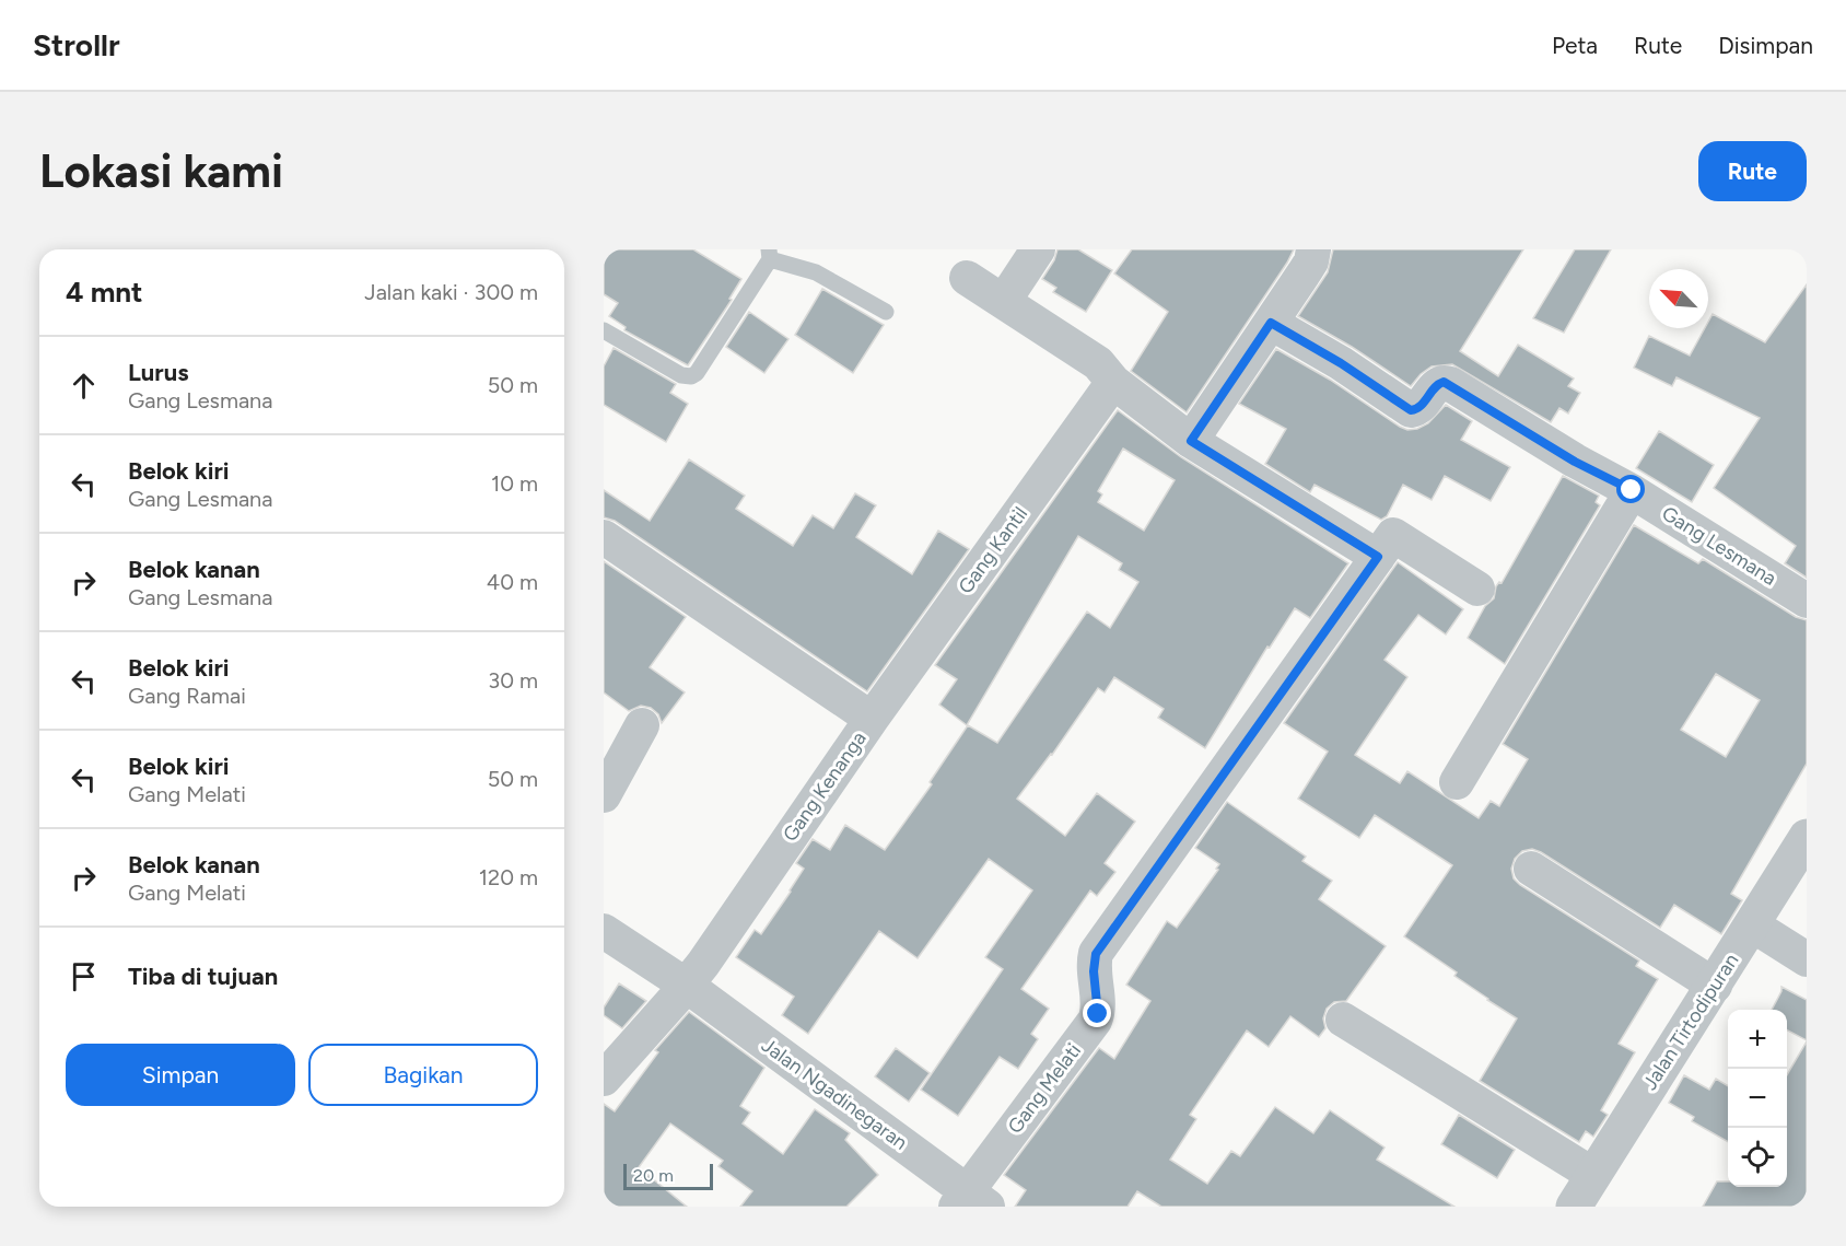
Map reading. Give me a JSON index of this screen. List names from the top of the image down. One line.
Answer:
{"streets":{"street":["Gang Lesmana","Gang Kantil","Gang Kenanga","Jalan Tirtodipuran","Gang Melati","Jalan Ngadinegaran"]},"crossings":[["Gang Kantil","Gang Kenanga"],["Gang Kenanga","Jalan Ngadinegaran"],["Gang Melati","Jalan Ngadinegaran"]],"scale_bar":"20 m","north":"top left","page":{"header":"Strollr","nav":["Peta","Rute","Disimpan"],"buttons":["Rute",["Simpan","Bagikan"]],"title":"Lokasi kami","heading":["4 mnt","Jalan kaki · 300 m"],"list":[["Lurus","Gang Lesmana","50 m"],["Belok kiri","Gang Lesmana","10 m"],["Belok kanan","Gang Lesmana","40 m"],["Belok kiri","Gang Ramai","30 m"],["Belok kiri","Gang Melati","50 m"],["Belok kanan","Gang Melati","120 m"],"Tiba di tujuan"],"map_buttons":["+","−"],"scale":"20 m"}}
